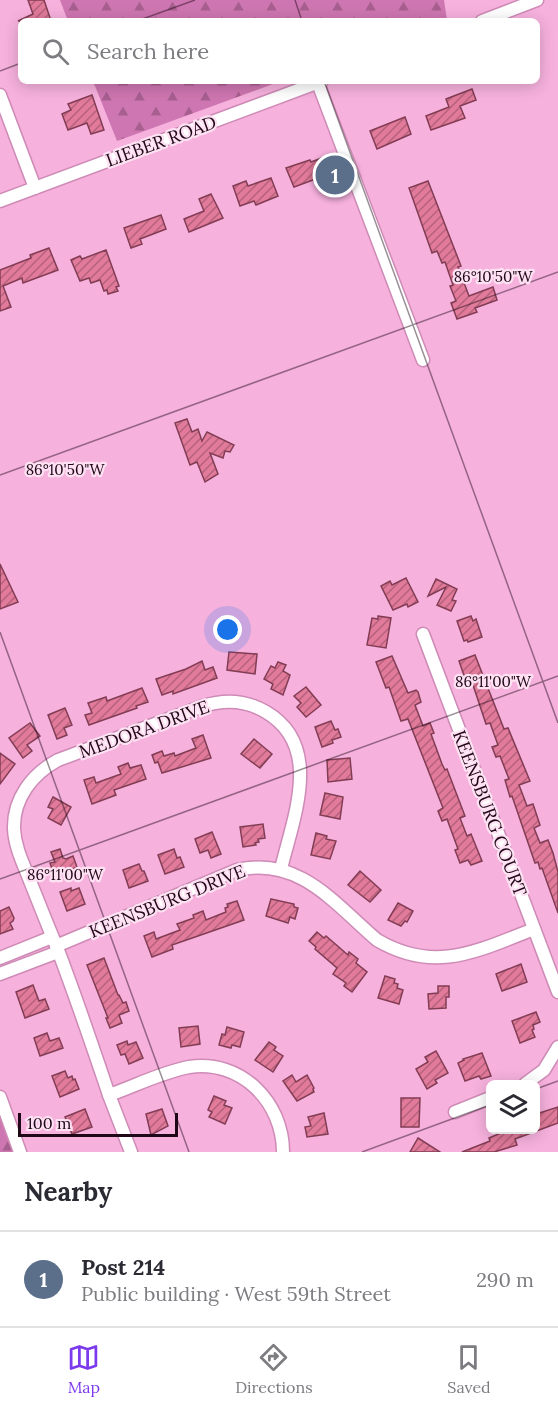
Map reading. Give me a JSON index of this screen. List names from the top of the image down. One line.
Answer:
{"streets":{"street":["LIEBER ROAD","MEDORA DRIVE","KEENSBURG COURT","KEENSBURG DRIVE"]},"crossings":[["MEDORA DRIVE","KEENSBURG DRIVE"],["KEENSBURG COURT","KEENSBURG DRIVE"]],"scale_bar":"100 m","page":{"search":"Search here","pins":"1","scale":"100 m","heading":"Nearby","list":[{"mark":"1","name":"Post 214","note":"Public building · West 59th Street","value":"290 m"}],"nav":["Map","Directions","Saved"]},"coordinates":["86°10'50\"W","86°11'00\"W"]}
